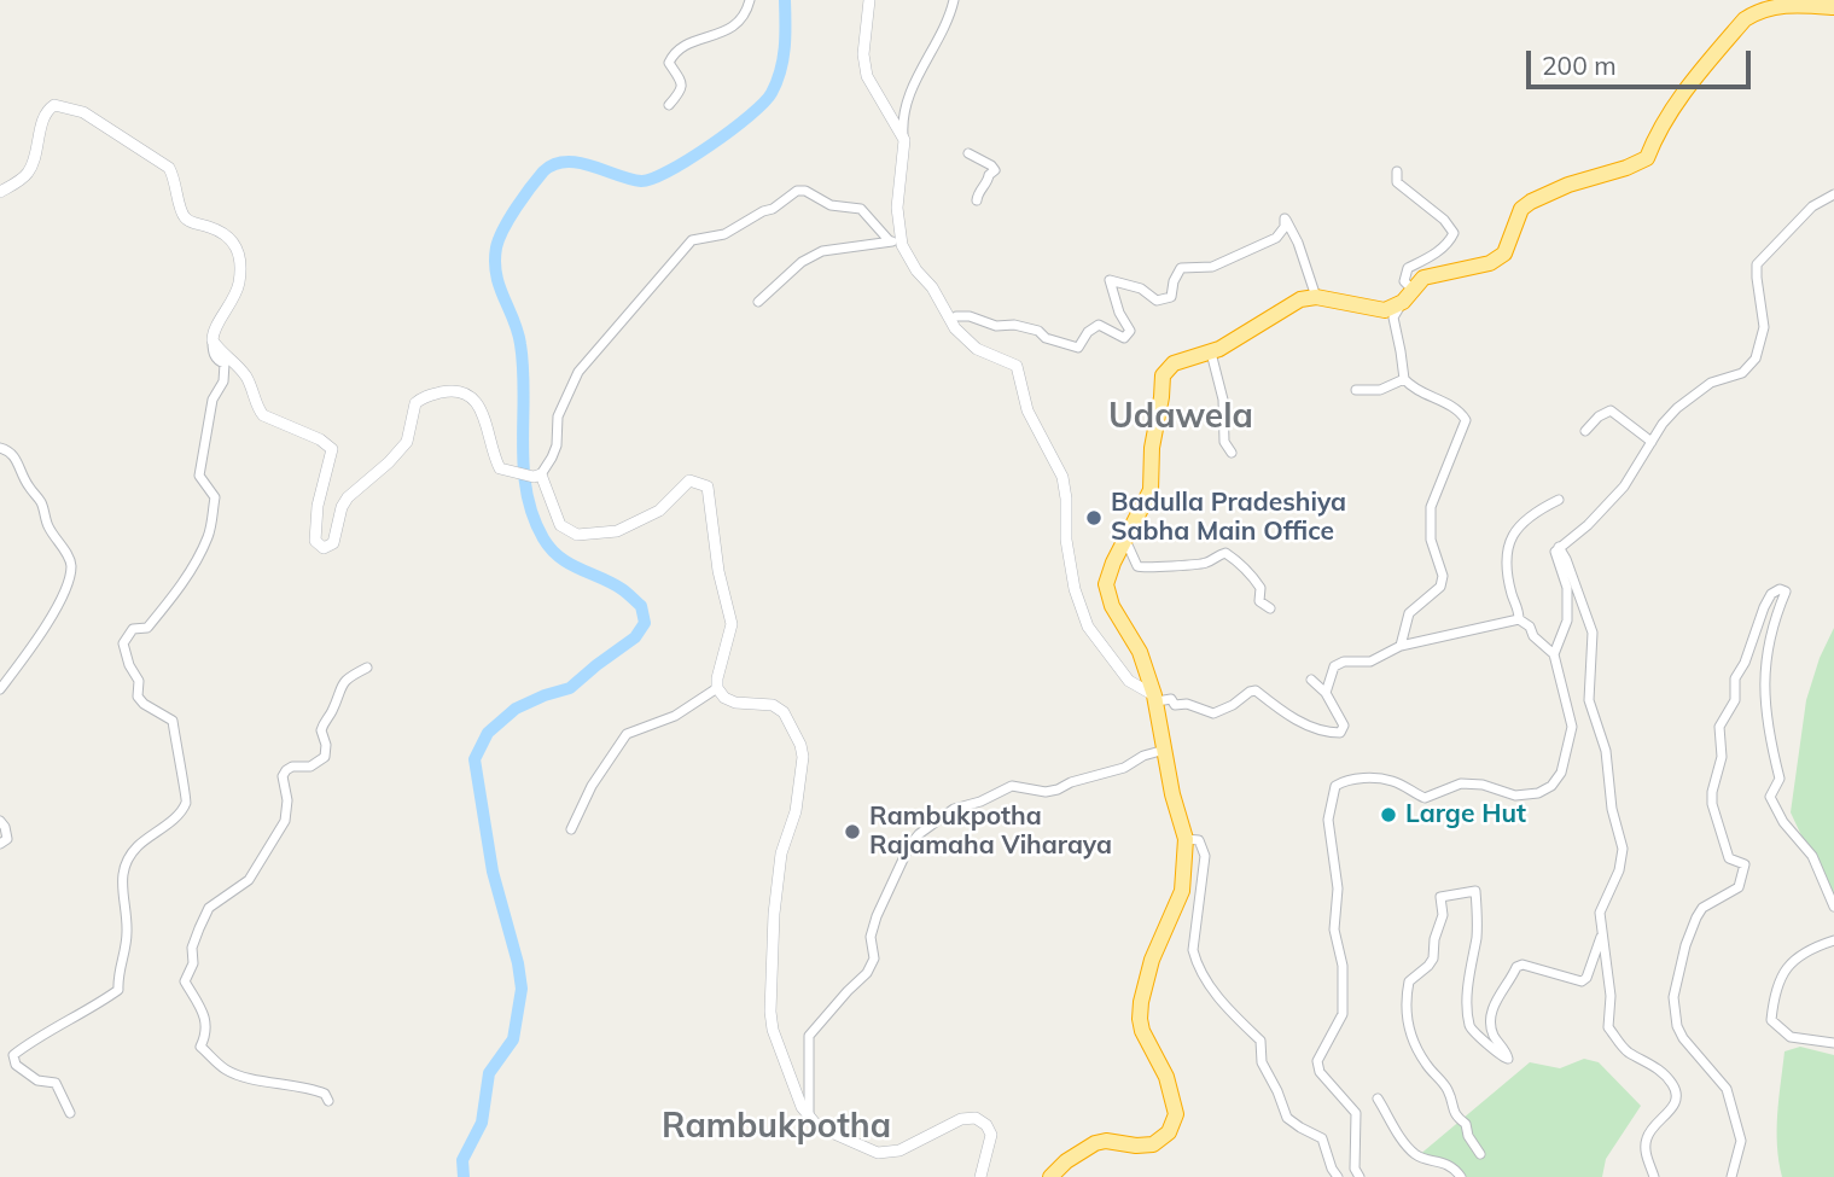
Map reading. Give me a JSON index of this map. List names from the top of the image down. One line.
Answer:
{"districts":["Udawela","Rambukpotha"],"places":["Badulla Pradeshiya Sabha Main Office","Large Hut","Rambukpotha Rajamaha Viharaya"],"scale_bar":"200 m"}
